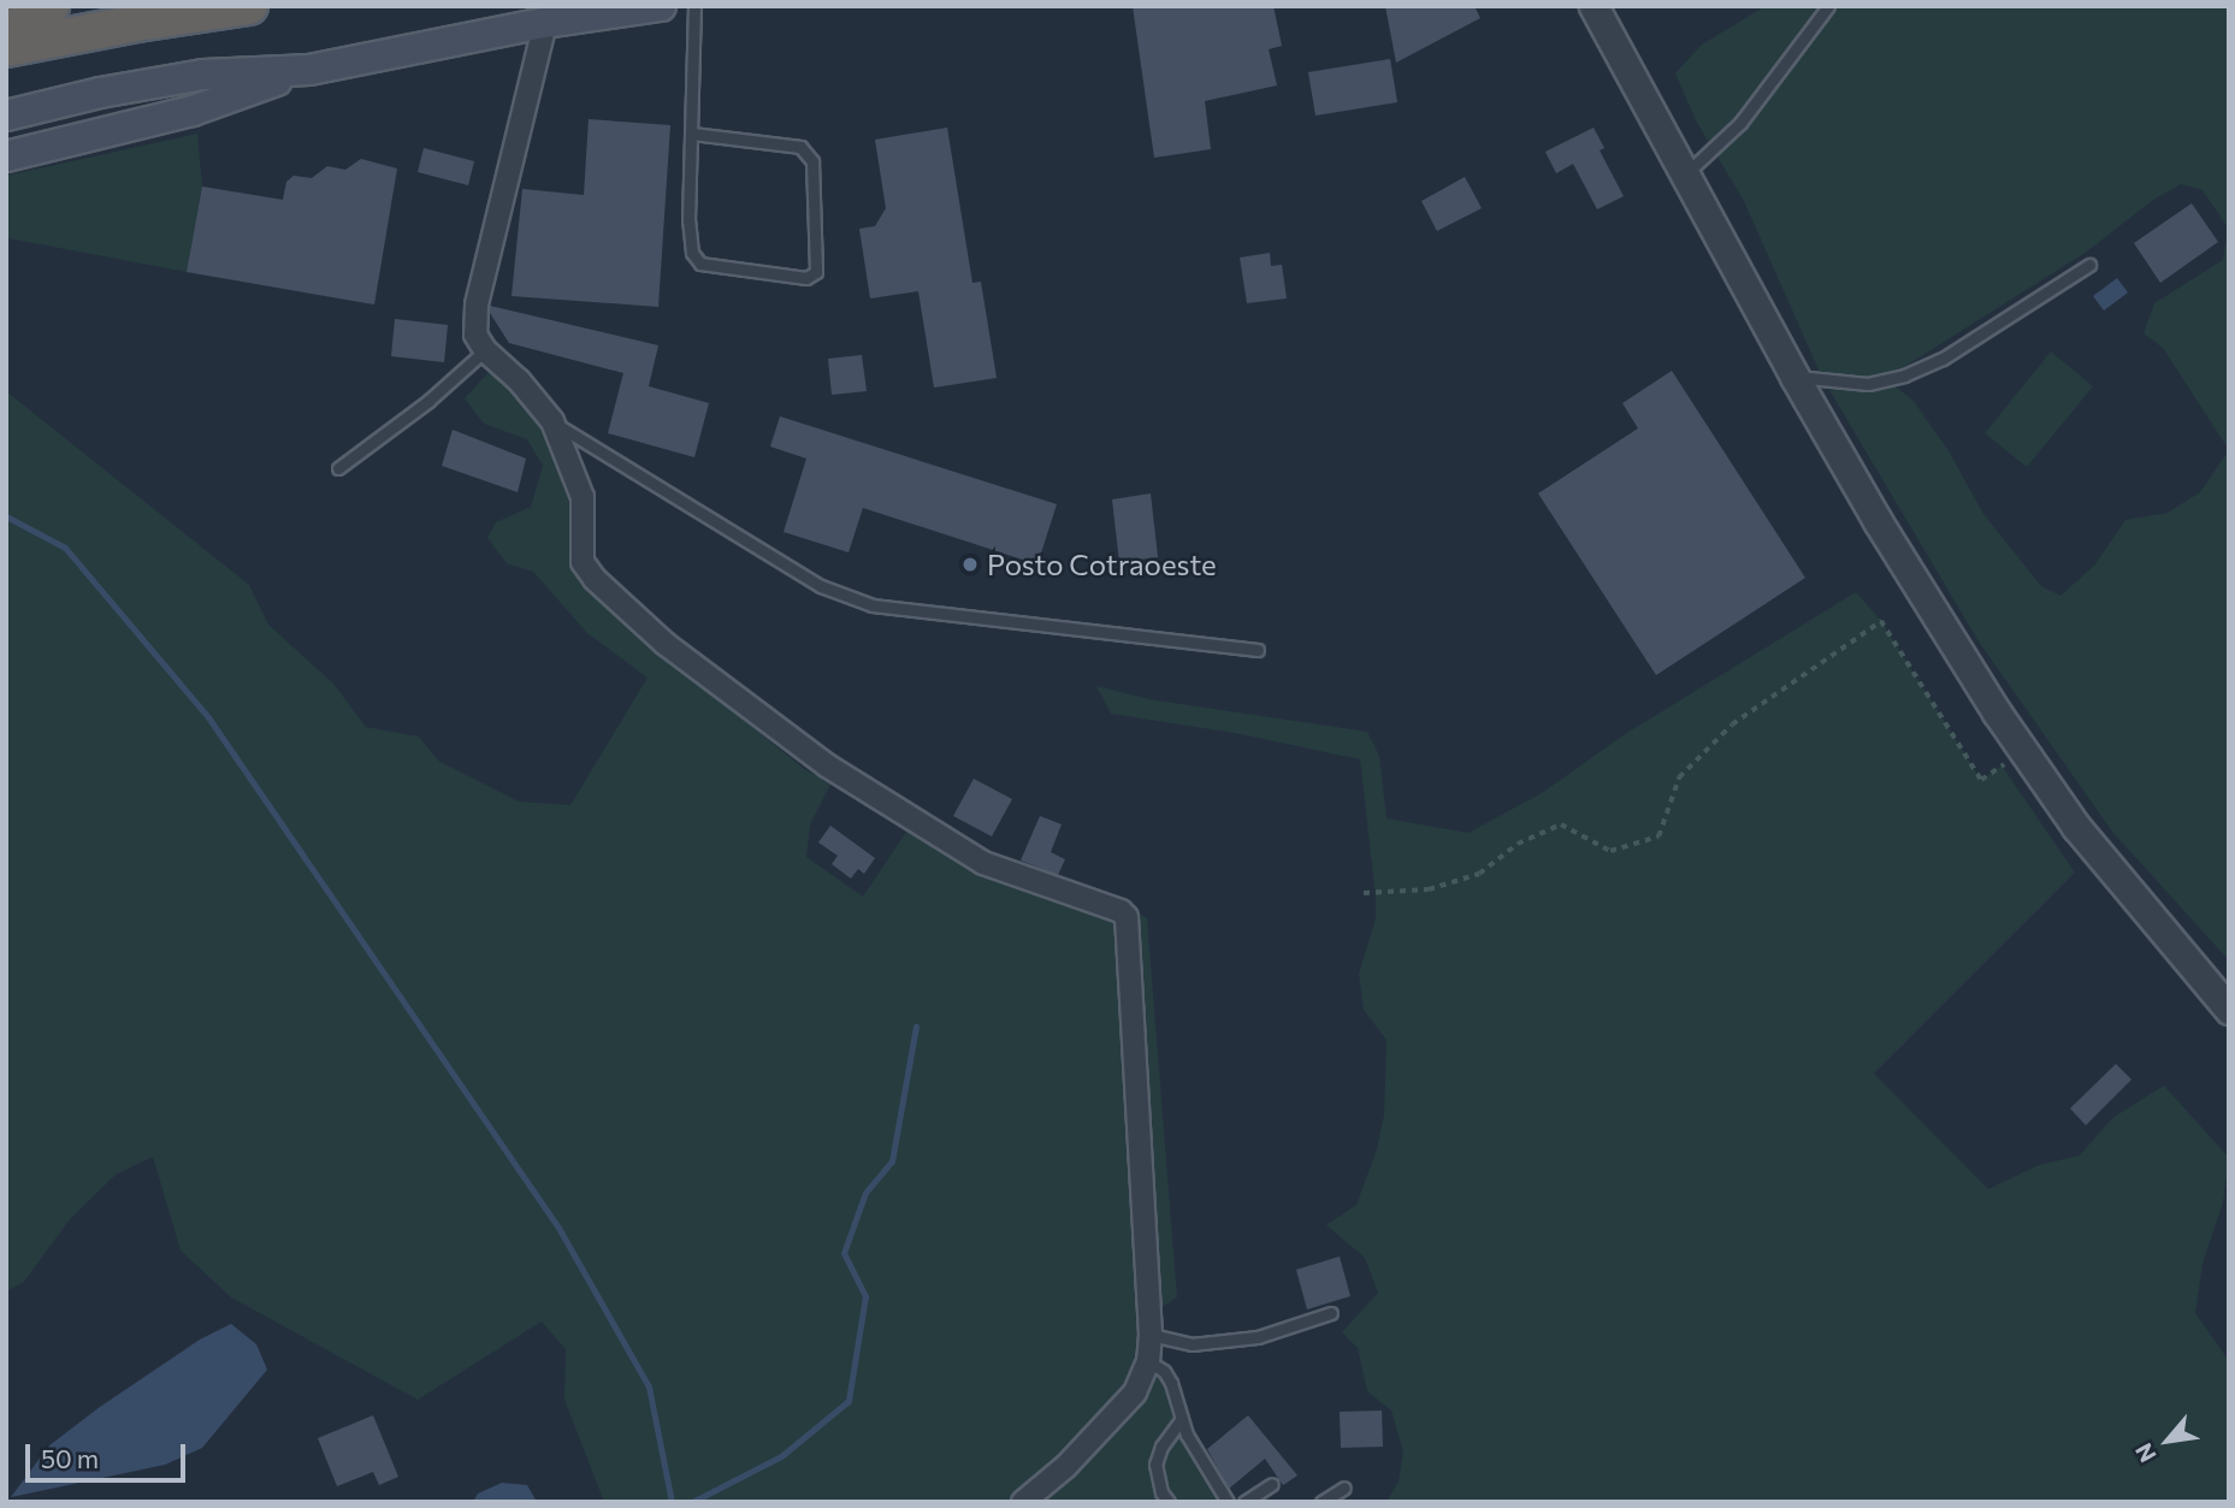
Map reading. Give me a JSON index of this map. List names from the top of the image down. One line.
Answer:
{"places":["Posto Cotraoeste"],"scale_bar":"50 m","north":"bottom left"}
